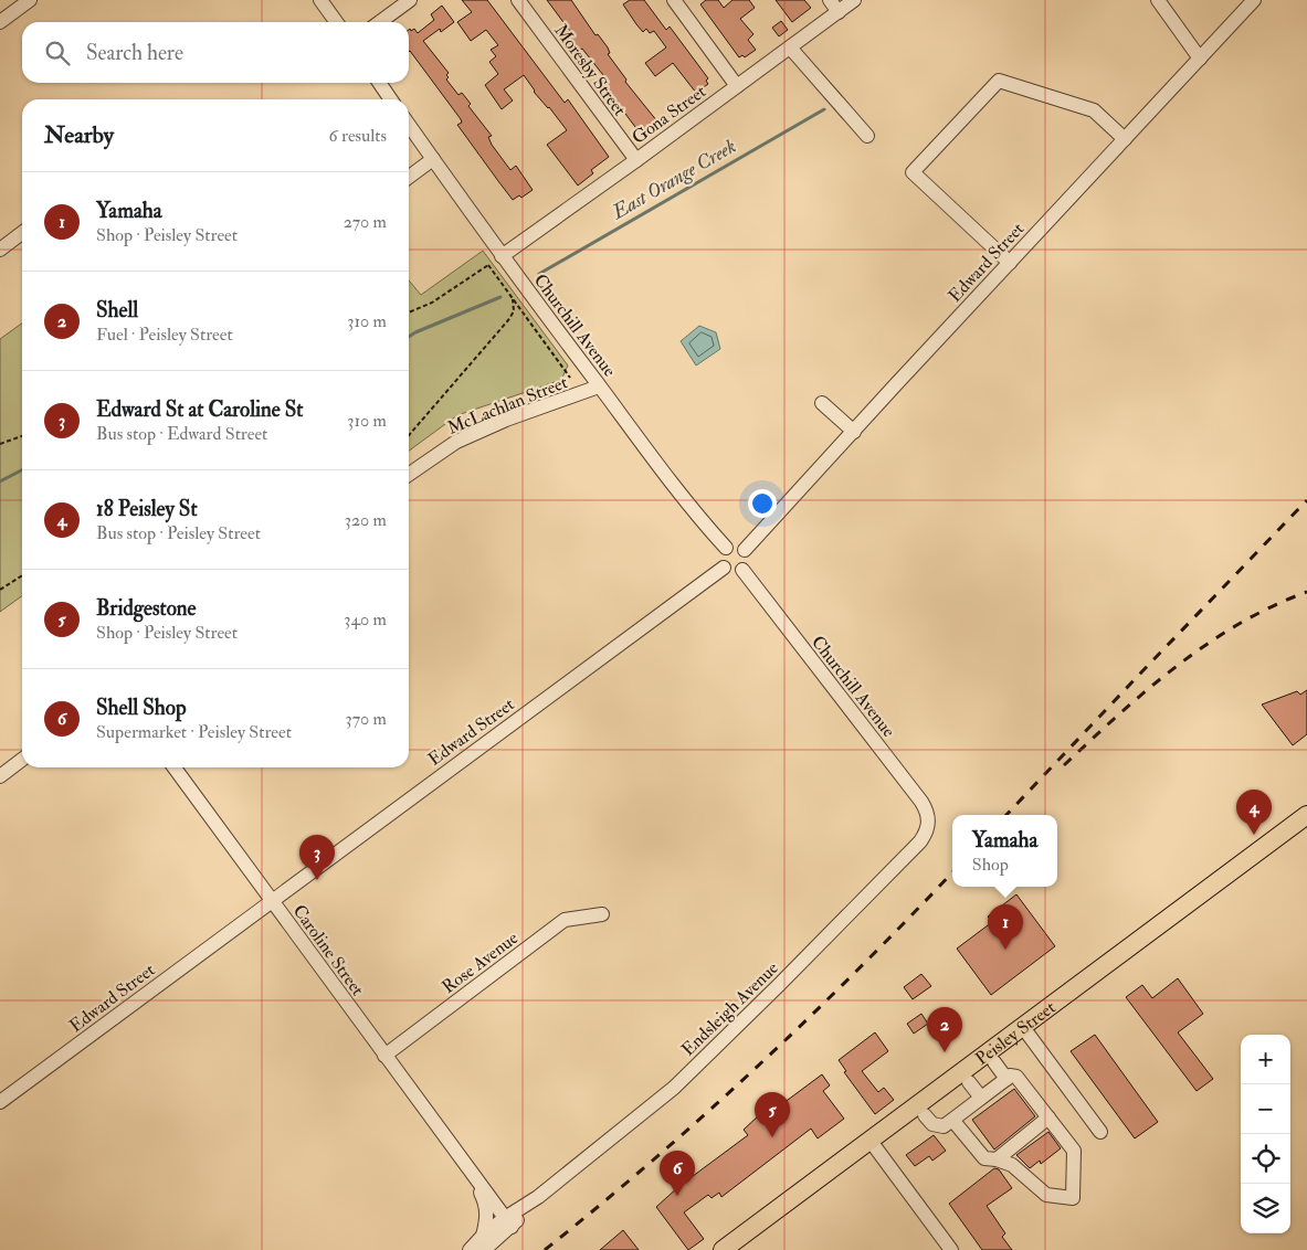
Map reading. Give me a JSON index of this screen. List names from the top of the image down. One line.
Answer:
{"streets":{"main road":["Peisley Street"],"street":["Moresby Street","Gona Street","Edward Street","Churchill Avenue","McLachlan Street","Caroline Street","Rose Avenue","Endsleigh Avenue"]},"crossings":[["Moresby Street","Gona Street"],["Gona Street","Churchill Avenue"],["Edward Street","Churchill Avenue"],["Edward Street","Caroline Street"],["Churchill Avenue","McLachlan Street"],["Churchill Avenue","Endsleigh Avenue"],["Caroline Street","Rose Avenue"],["Caroline Street","Endsleigh Avenue"]],"water":["East Orange Creek"],"page":{"search":"Search here","heading":["Nearby","6 results"],"list":[{"mark":"1","name":"Yamaha","note":"Shop · Peisley Street","value":"270 m"},{"mark":"2","name":"Shell","note":"Fuel · Peisley Street","value":"310 m"},{"mark":"3","name":"Edward St at Caroline St","note":"Bus stop · Edward Street","value":"310 m"},{"mark":"4","name":"18 Peisley St","note":"Bus stop · Peisley Street","value":"320 m"},{"mark":"5","name":"Bridgestone","note":"Shop · Peisley Street","value":"340 m"},{"mark":"6","name":"Shell Shop","note":"Supermarket · Peisley Street","value":"370 m"}],"pins":["4","3","1","2","5","6"],"popup":["Yamaha","Shop"],"map_buttons":["+","−"]}}
